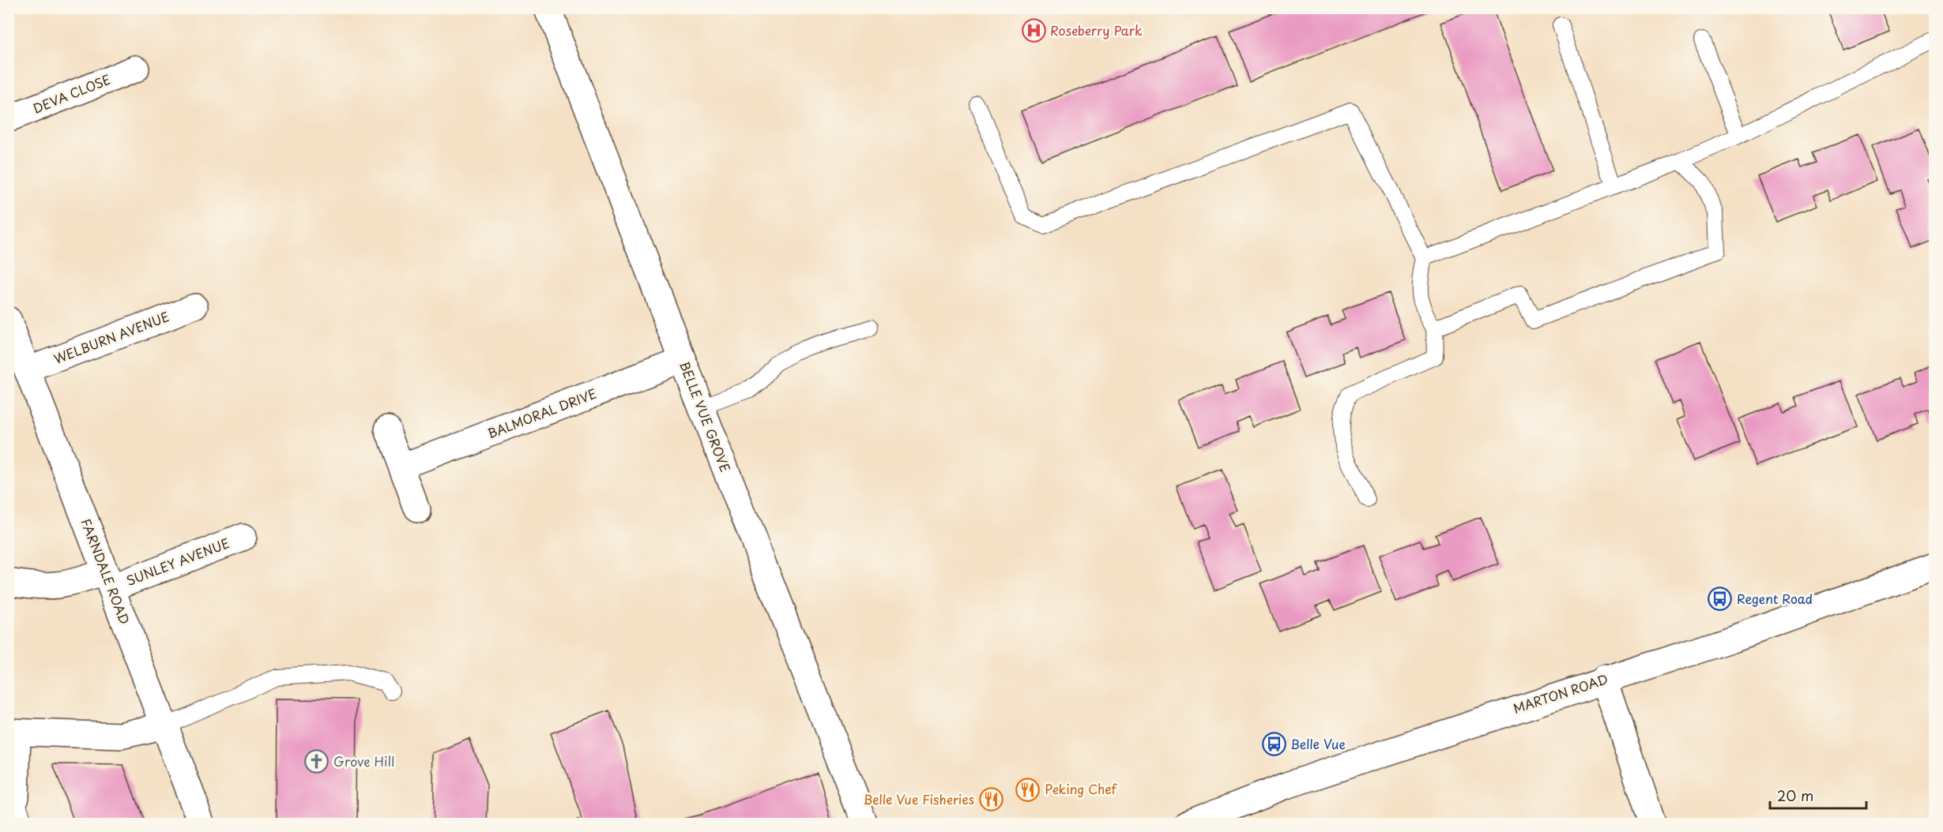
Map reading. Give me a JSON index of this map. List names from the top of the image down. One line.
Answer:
{"streets":{"street":["DEVA CLOSE","WELBURN AVENUE","BALMORAL DRIVE","BELLE VUE GROVE","SUNLEY AVENUE","FARNDALE ROAD","MARTON ROAD"]},"crossings":[["WELBURN AVENUE","FARNDALE ROAD"],["BALMORAL DRIVE","BELLE VUE GROVE"],["SUNLEY AVENUE","FARNDALE ROAD"]],"places":{"hospital":["Roseberry Park"],"bus stop":["Regent Road","Belle Vue"],"church":["Grove Hill"],"restaurant":["Peking Chef","Belle Vue Fisheries"]},"scale_bar":"20 m"}
